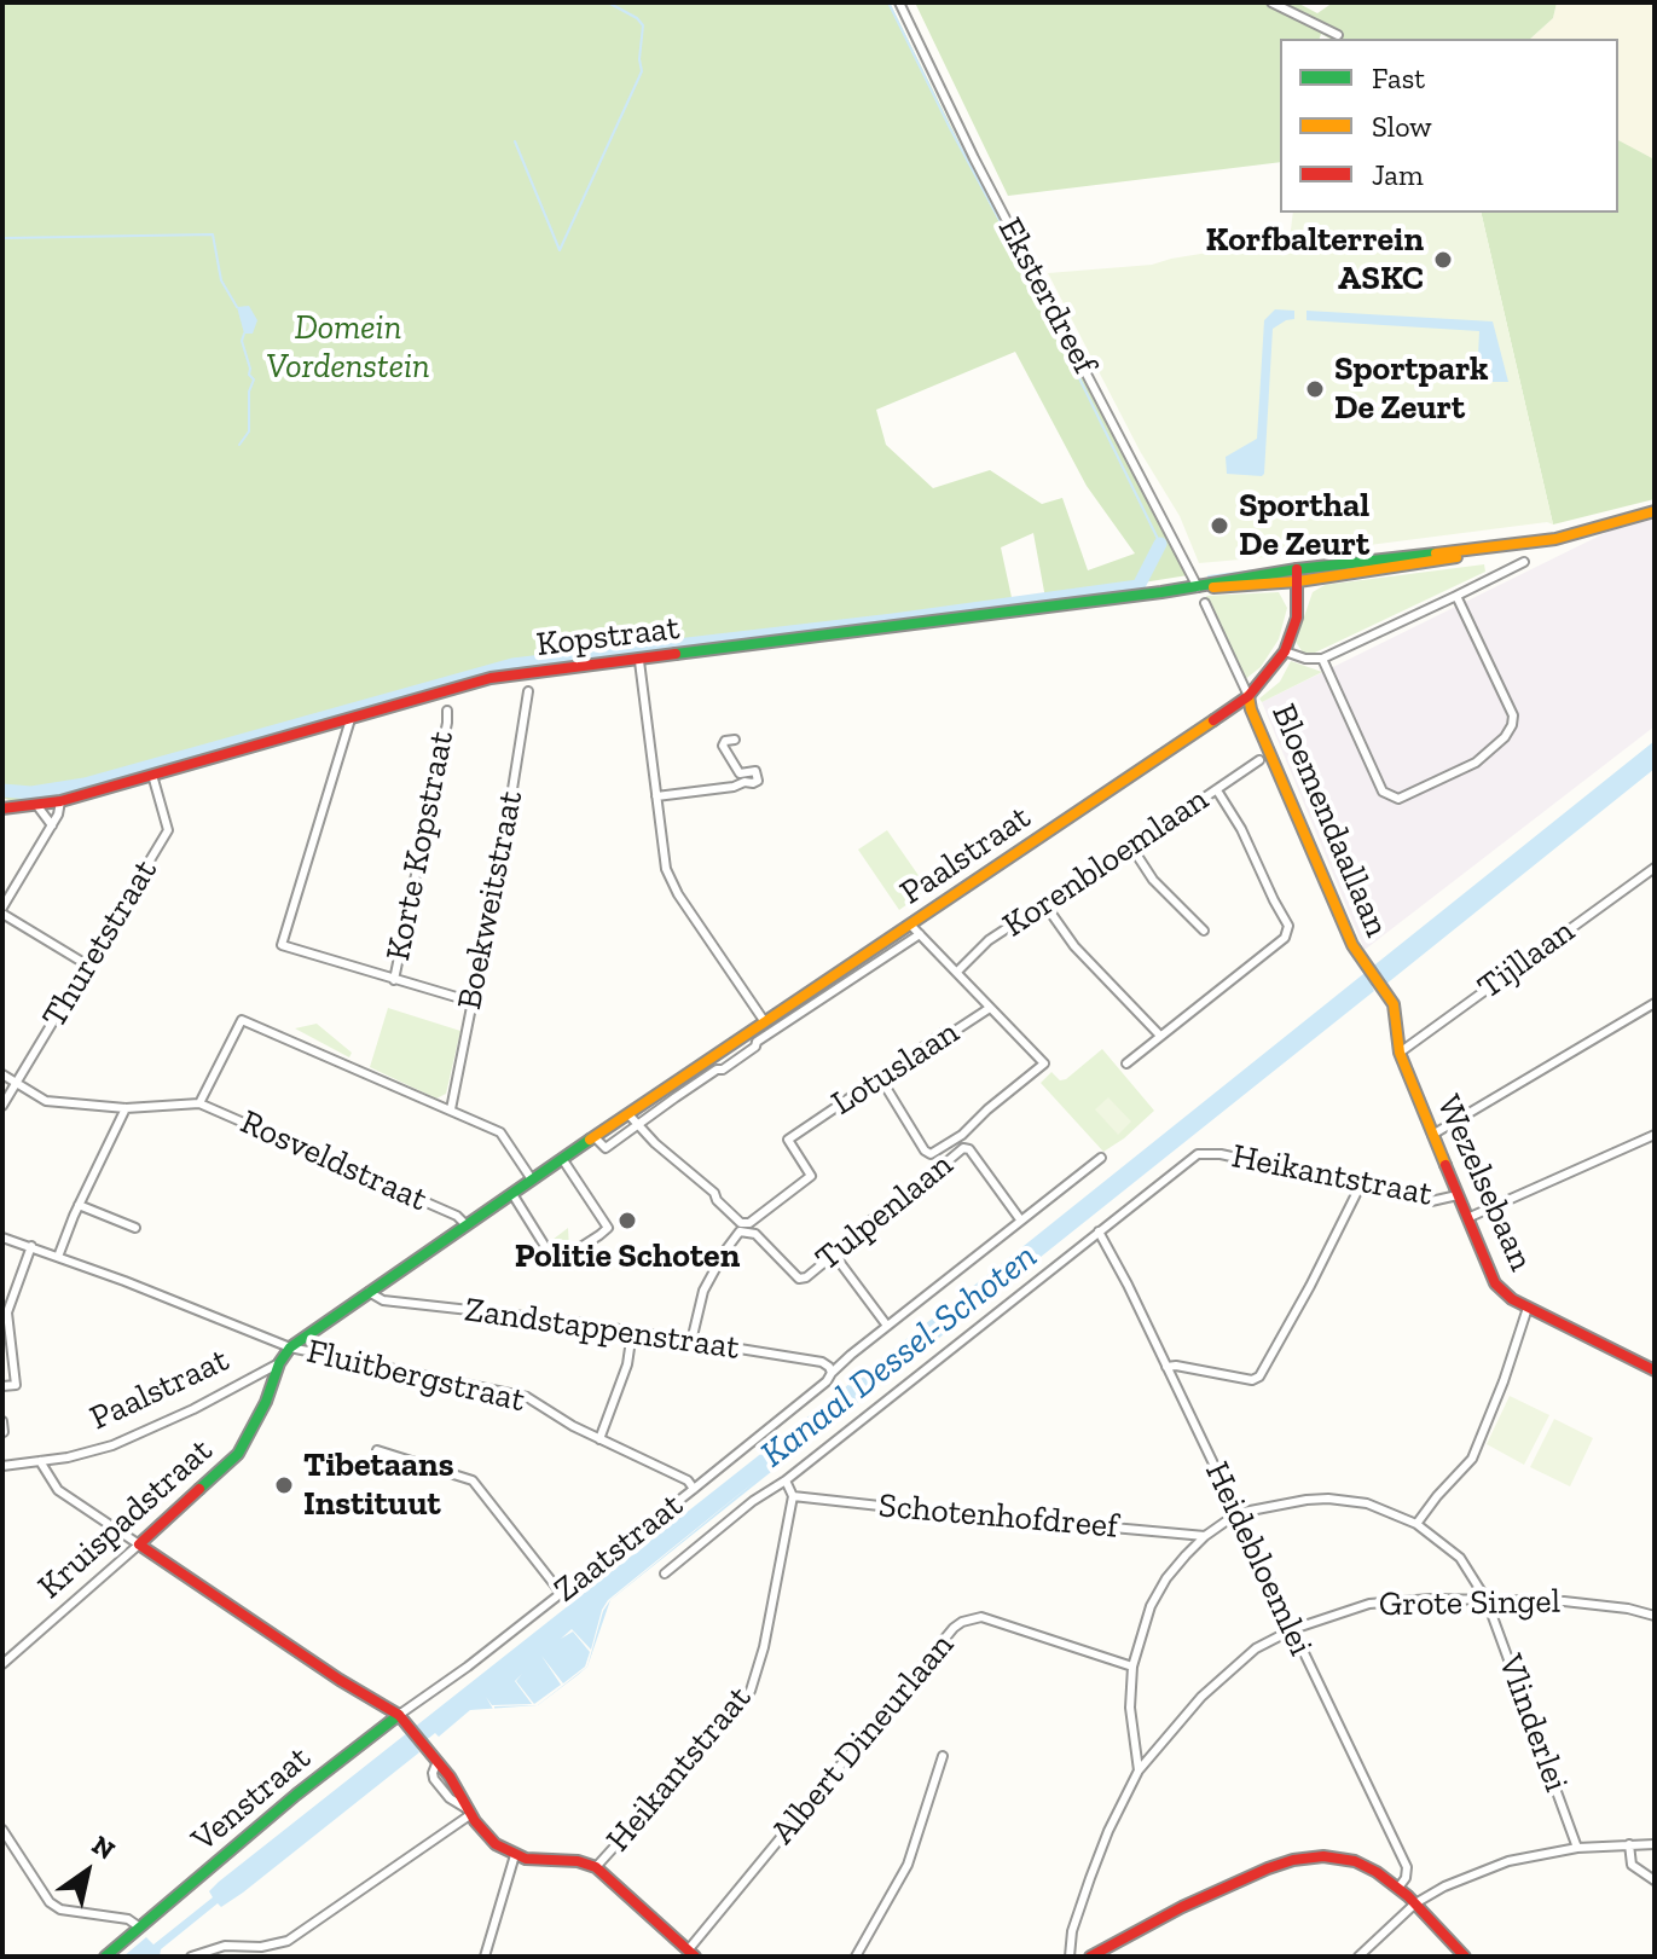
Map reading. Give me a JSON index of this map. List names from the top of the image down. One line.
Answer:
{"streets":{"street":["Eksterdreef","Kopstraat","Bloemendaallaan","Korte Kopstraat","Paalstraat","Korenbloemlaan","Boekweitstraat","Thuretstraat","Tijllaan","Lotuslaan","Rosveldstraat","Heikantstraat","Wezelsebaan","Tulpenlaan","Zandstappenstraat","Fluitbergstraat","Schotenhofdreef","Kruispadstraat","Zaatstraat","Heidebloemlei","Grote Singel","Vlinderlei","Albert Dineurlaan","Venstraat"]},"crossings":[["Eksterdreef","Kopstraat"],["Kopstraat","Paalstraat"],["Kopstraat","Thuretstraat"],["Bloemendaallaan","Paalstraat"],["Bloemendaallaan","Wezelsebaan"],["Paalstraat","Lotuslaan"],["Paalstraat","Rosveldstraat"],["Paalstraat","Zandstappenstraat"],["Paalstraat","Fluitbergstraat"],["Paalstraat","Kruispadstraat"],["Tijllaan","Wezelsebaan"],["Lotuslaan","Tulpenlaan"],["Heikantstraat","Wezelsebaan"],["Heikantstraat","Schotenhofdreef"],["Heikantstraat","Heidebloemlei"],["Tulpenlaan","Zandstappenstraat"],["Tulpenlaan","Zaatstraat"],["Zandstappenstraat","Zaatstraat"],["Fluitbergstraat","Kruispadstraat"],["Fluitbergstraat","Zaatstraat"],["Zaatstraat","Venstraat"],["Heidebloemlei","Grote Singel"],["Heidebloemlei","Vlinderlei"],["Grote Singel","Vlinderlei"]],"water":["Kanaal Dessel-Schoten"],"parks":["Domein Vordenstein"],"places":["Korfbalterrein ASKC","Sportpark De Zeurt","Sporthal De Zeurt","Politie Schoten","Tibetaans Instituut"],"legend":["Fast","Slow","Jam"],"north":"top right"}
